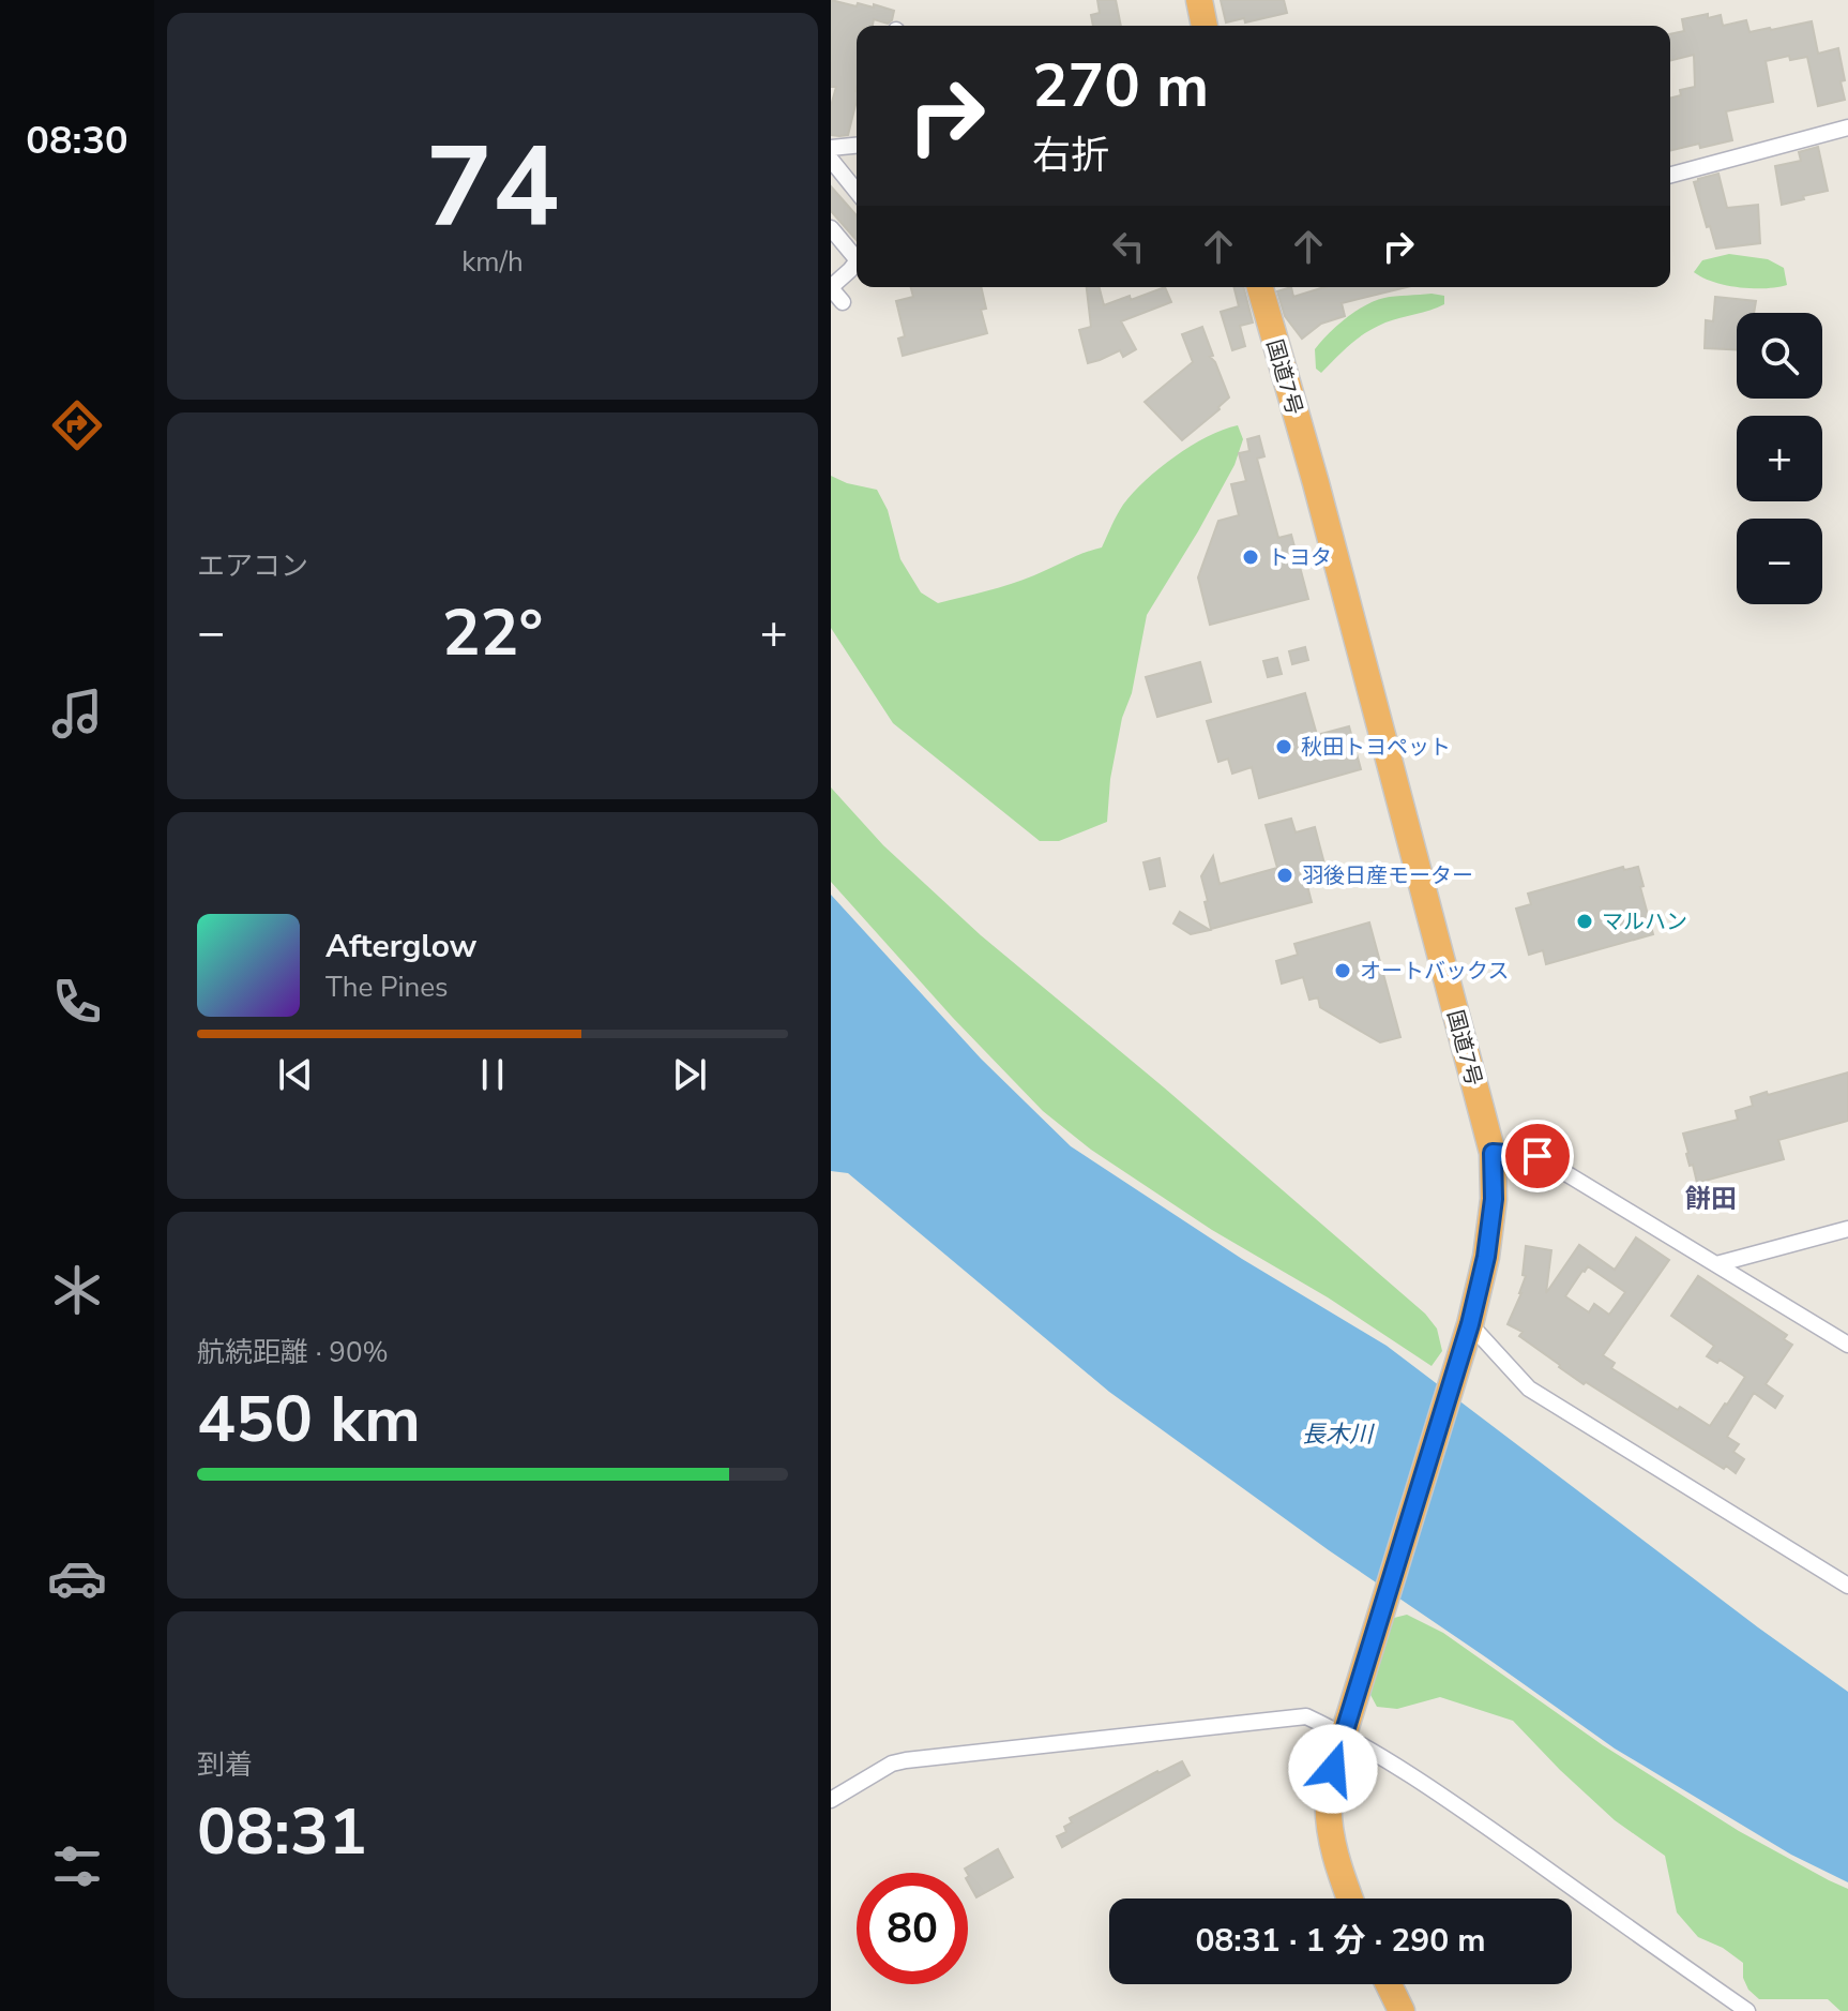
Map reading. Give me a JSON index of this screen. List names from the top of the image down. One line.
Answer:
{"streets":{"highway":["国道7号"]},"districts":["餅田"],"water":["長木川"],"places":["トヨタ","秋田トヨペット","羽後日産モーター","マルハン","オートバックス"],"page":{"tabs":"08:30","tile":[["74","km/h"],"エアコン",["航続距離 · 90%","450 km"],["到着","08:31"]],"turn":["270 m","右折"],"map_buttons":["+","−"],"heat":["−","22°","+"],"song":["Afterglow","The Pines"],"limit":"80","trip":"08:31 · 1 分 · 290 m"}}
